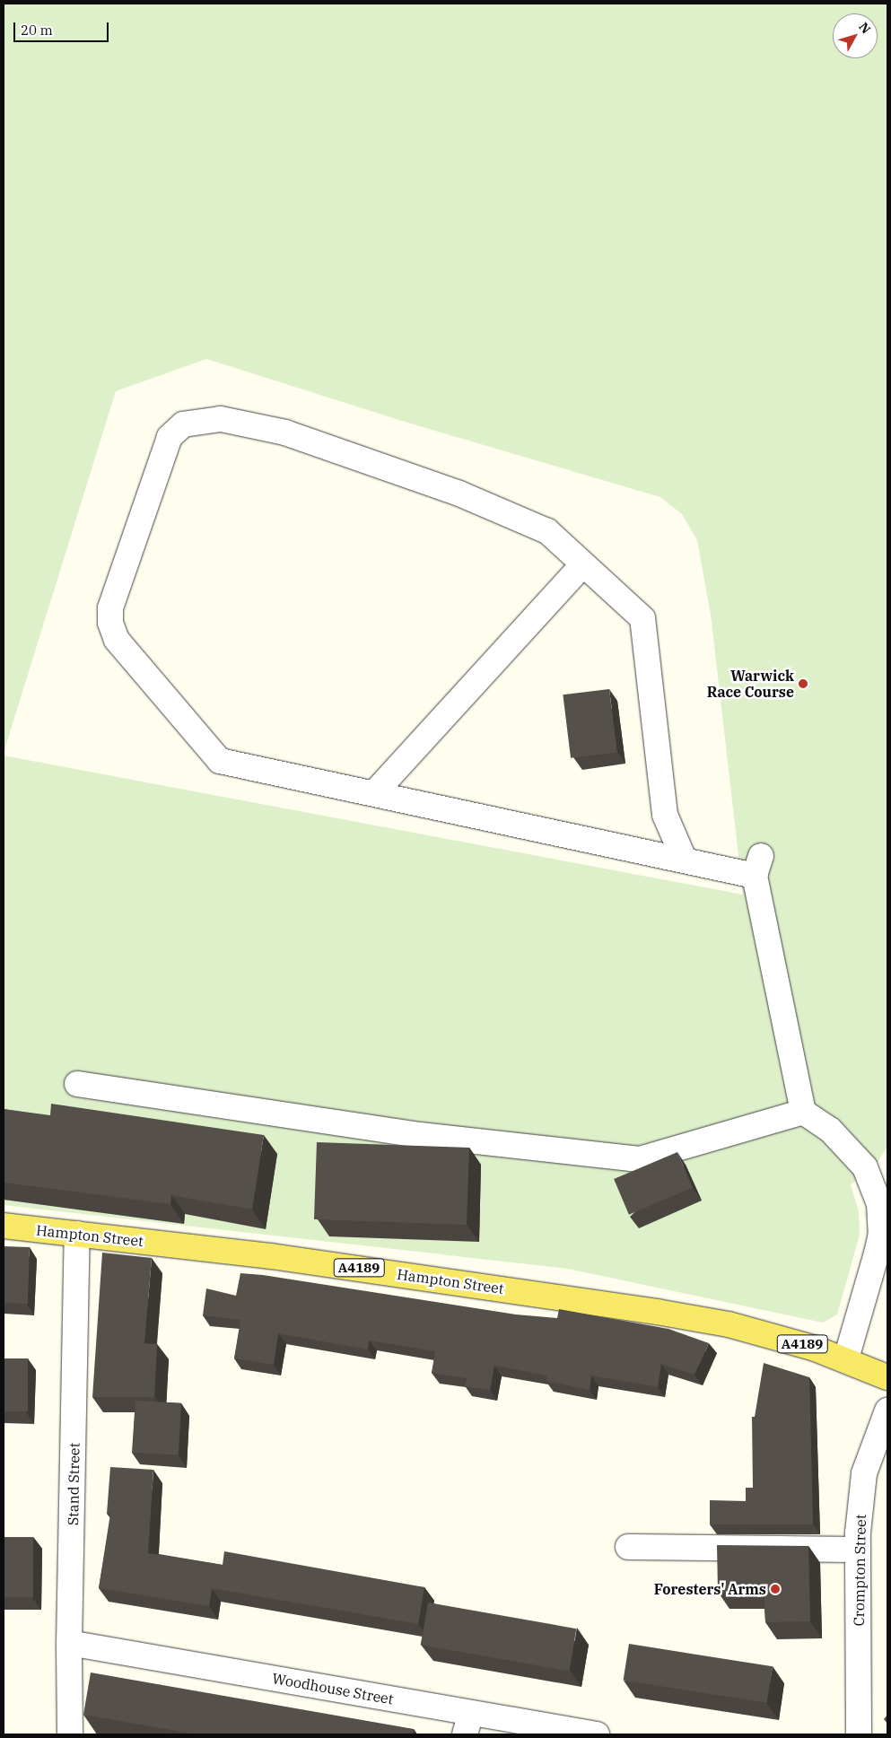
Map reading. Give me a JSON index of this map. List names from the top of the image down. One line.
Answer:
{"streets":{"main road":["Hampton Street","A4189"],"street":["Stand Street","Crompton Street","Woodhouse Street"]},"crossings":[["Hampton Street","Stand Street"],["Stand Street","Woodhouse Street"]],"places":["Warwick Race Course","Foresters' Arms"],"scale_bar":"20 m","north":"top right"}
